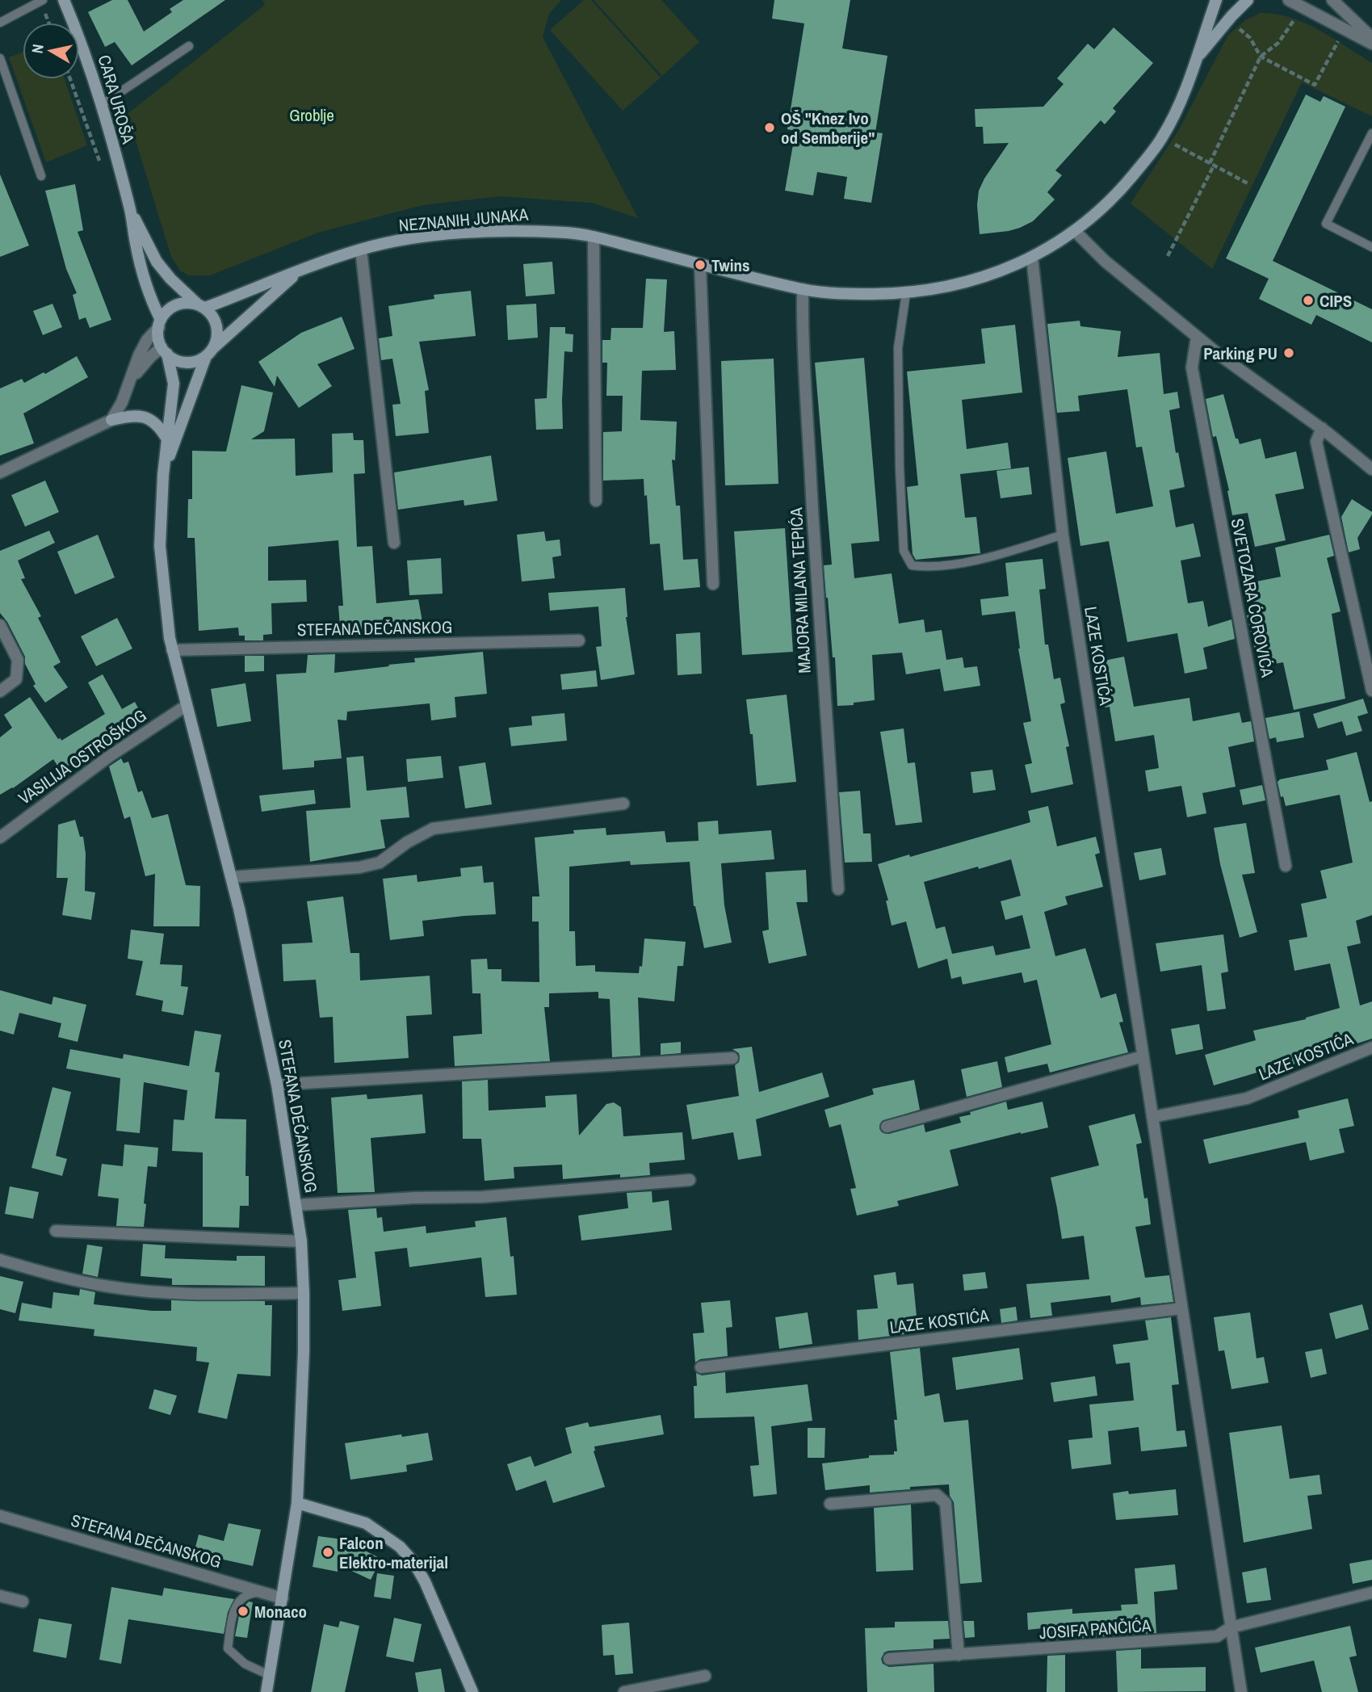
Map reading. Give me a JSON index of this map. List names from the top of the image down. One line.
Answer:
{"streets":{"main road":["CARA UROŠA","NEZNANIH JUNAKA","STEFANA DEČANSKOG"],"street":["MAJORA MILANA TEPIĆA","SVETOZARA ĆOROVIĆA","LAZE KOSTIĆA","VASILIJA OSTROŠKOG","JOSIFA PANČIĆA"]},"crossings":[["NEZNANIH JUNAKA","MAJORA MILANA TEPIĆA"],["NEZNANIH JUNAKA","LAZE KOSTIĆA"],["STEFANA DEČANSKOG","VASILIJA OSTROŠKOG"],["LAZE KOSTIĆA","JOSIFA PANČIĆA"]],"parks":["Groblje"],"places":["OŠ \"Knez Ivo od Semberije\"","Twins","CIPS","Parking PU","Falcon Elektro-materijal","Monaco"],"north":"left"}
